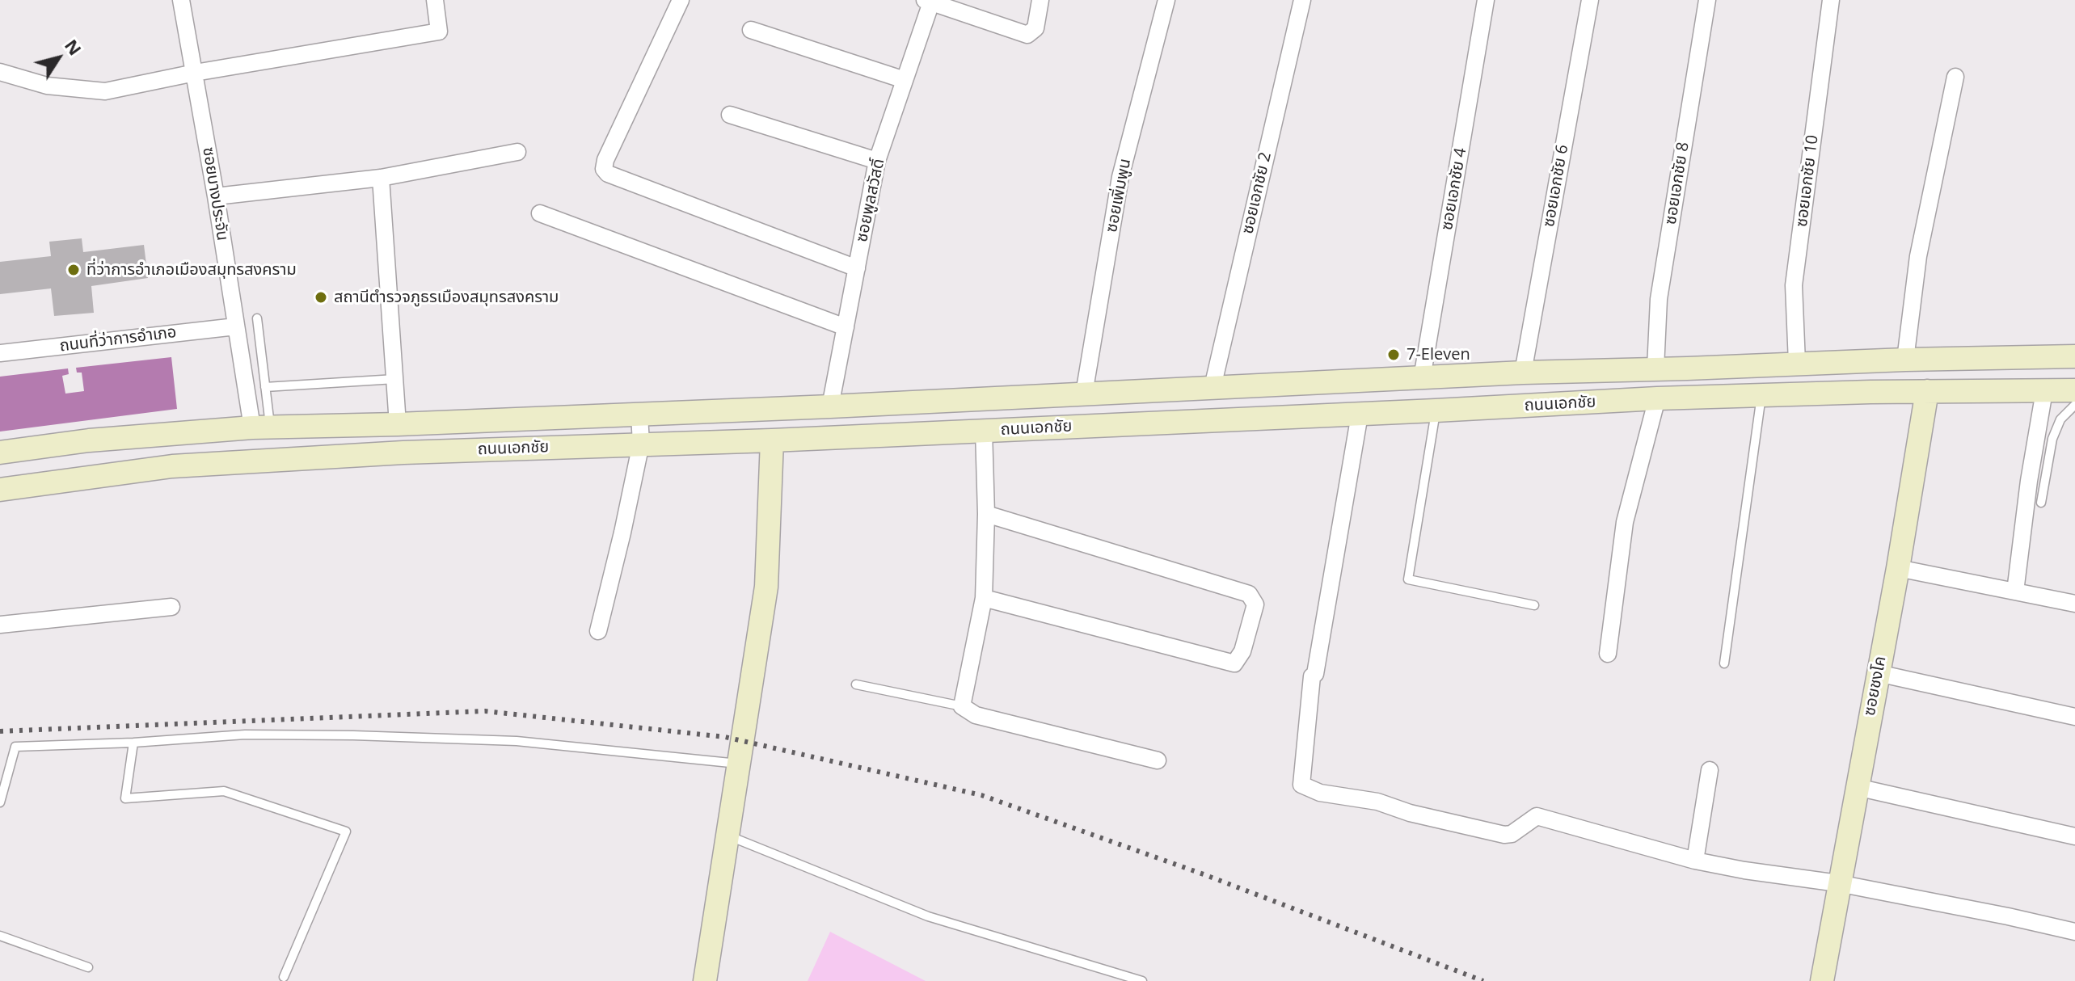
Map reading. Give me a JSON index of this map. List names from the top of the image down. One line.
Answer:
{"streets":{"main road":["ถนนเอกชัย","ซอยชงโค"],"street":["ซอยเอกชัย 10","ซอยเอกชัย 8","ซอยเอกชัย 6","ซอยเอกชัย 4","ซอยเอกชัย 2","ซอยบางประจัน","ซอยเพิ่มพูน","ซอยพูลสวัสดิ์","ถนนที่ว่าการอำเภอ"]},"crossings":[["ซอยเอกชัย 10","ถนนเอกชัย"],["ซอยเอกชัย 8","ถนนเอกชัย"],["ซอยเอกชัย 6","ถนนเอกชัย"],["ซอยเอกชัย 4","ถนนเอกชัย"],["ซอยเอกชัย 2","ถนนเอกชัย"],["ซอยบางประจัน","ถนนที่ว่าการอำเภอ"],["ซอยบางประจัน","ถนนเอกชัย"],["ซอยเพิ่มพูน","ถนนเอกชัย"],["ซอยพูลสวัสดิ์","ถนนเอกชัย"],["ถนนเอกชัย","ซอยชงโค"]],"places":["ที่ว่าการอำเภอเมืองสมุทรสงคราม","สถานีตำรวจภูธรเมืองสมุทรสงคราม","7-Eleven"],"north":"top right"}
